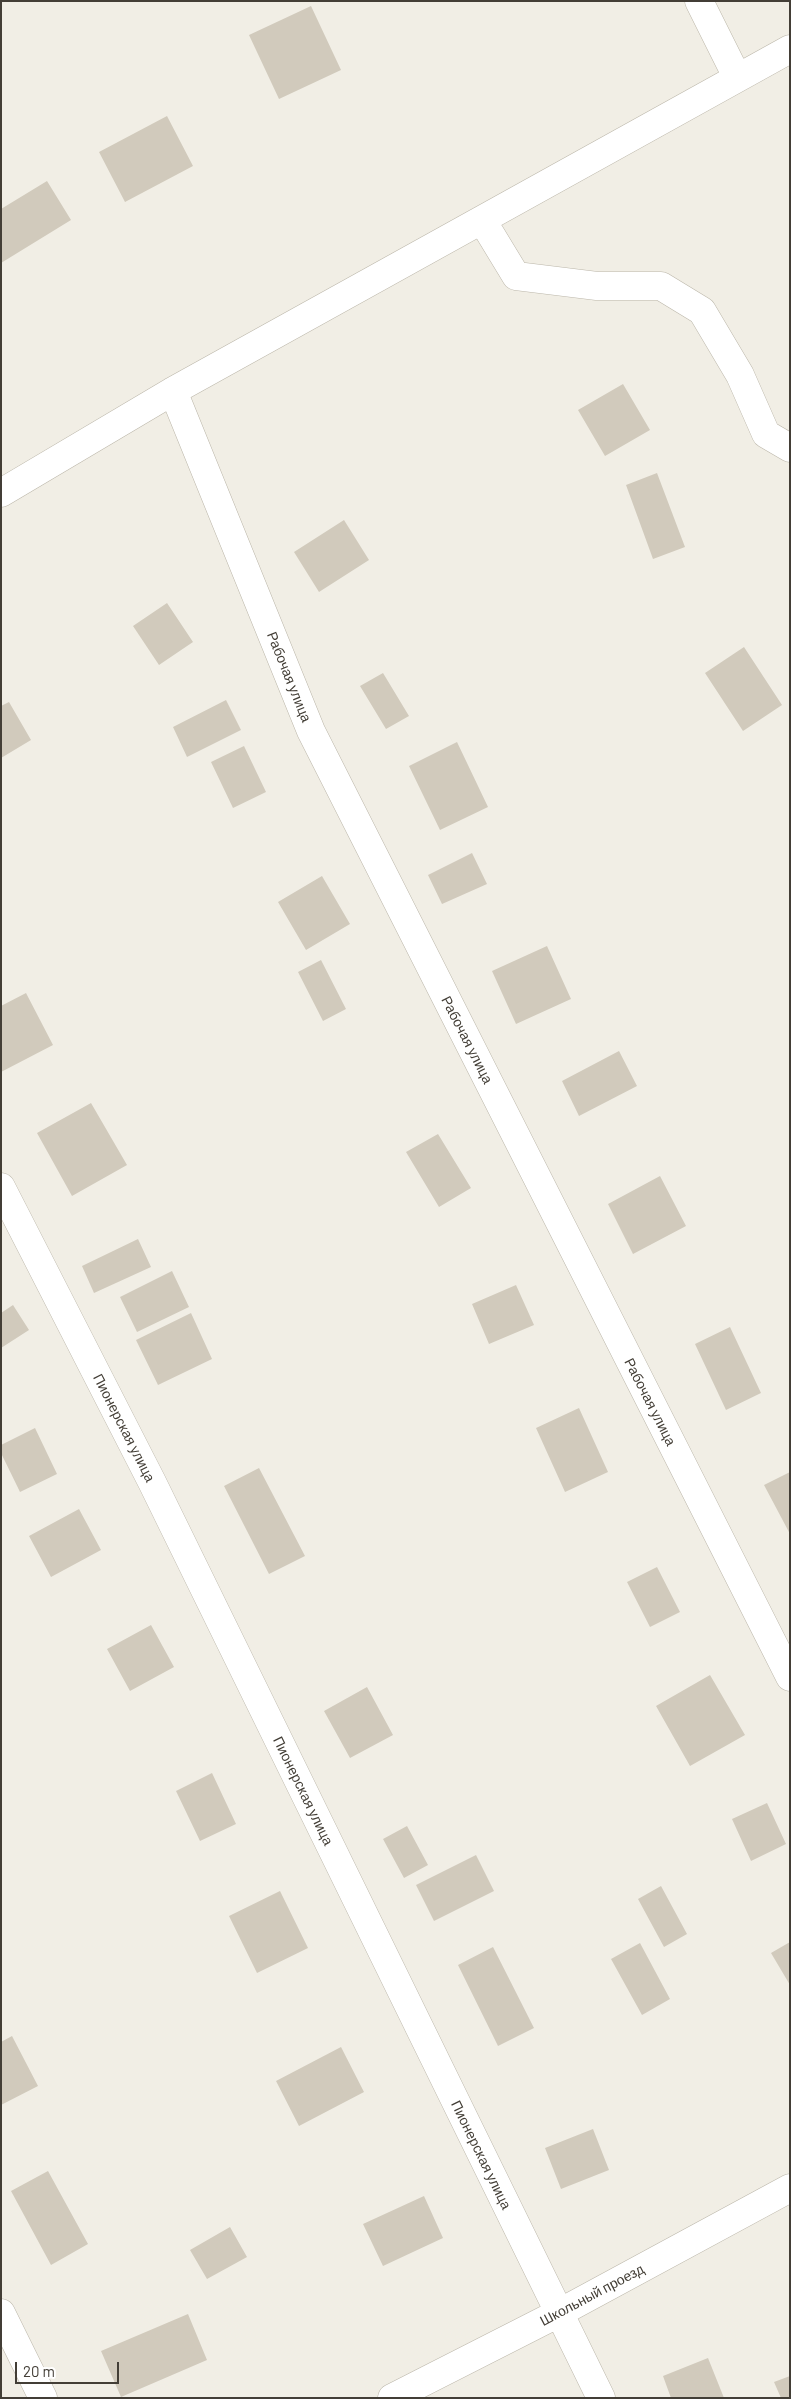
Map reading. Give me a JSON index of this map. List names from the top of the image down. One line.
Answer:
{"streets":{"street":["Рабочая улица","Пионерская улица","Школьный проезд"]},"crossings":[["Пионерская улица","Школьный проезд"]],"scale_bar":"20 m"}
